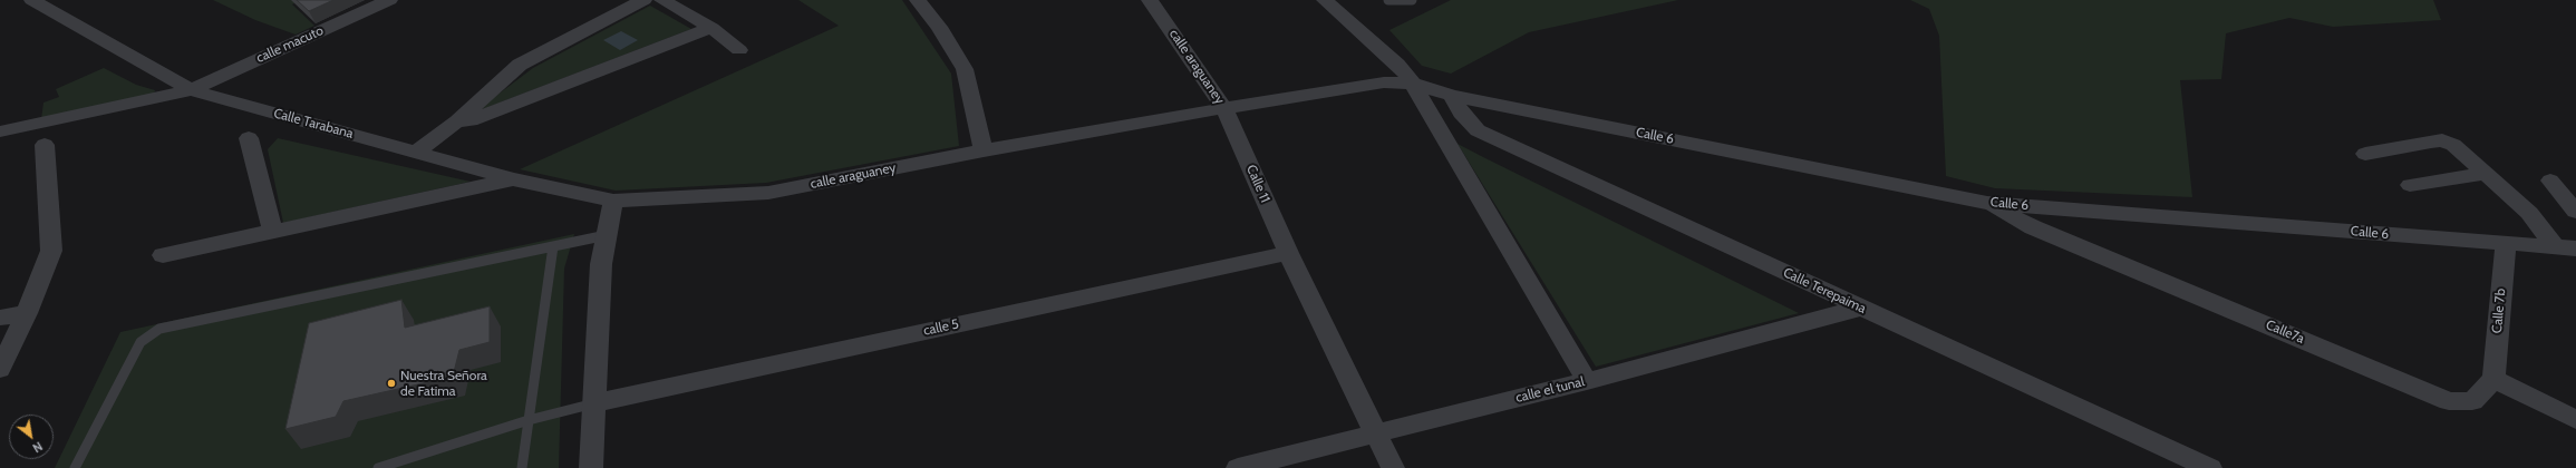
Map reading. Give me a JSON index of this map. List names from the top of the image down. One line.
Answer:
{"streets":{"street":["calle macuto","calle araguaney","Calle Tarabana","Calle 6","Calle 11","Calle Terepaima","Calle 7b","calle 5","Calle7a","calle el tunal"]},"crossings":[["calle macuto","Calle Tarabana"],["calle araguaney","Calle Tarabana"],["calle araguaney","Calle 11"],["Calle 6","Calle Terepaima"],["Calle 6","Calle 7b"],["Calle 6","Calle7a"],["Calle 11","calle 5"],["Calle 11","calle el tunal"],["Calle Terepaima","calle el tunal"],["Calle 7b","Calle7a"]],"places":["Nuestra Señora de Fatima"],"north":"bottom right"}
